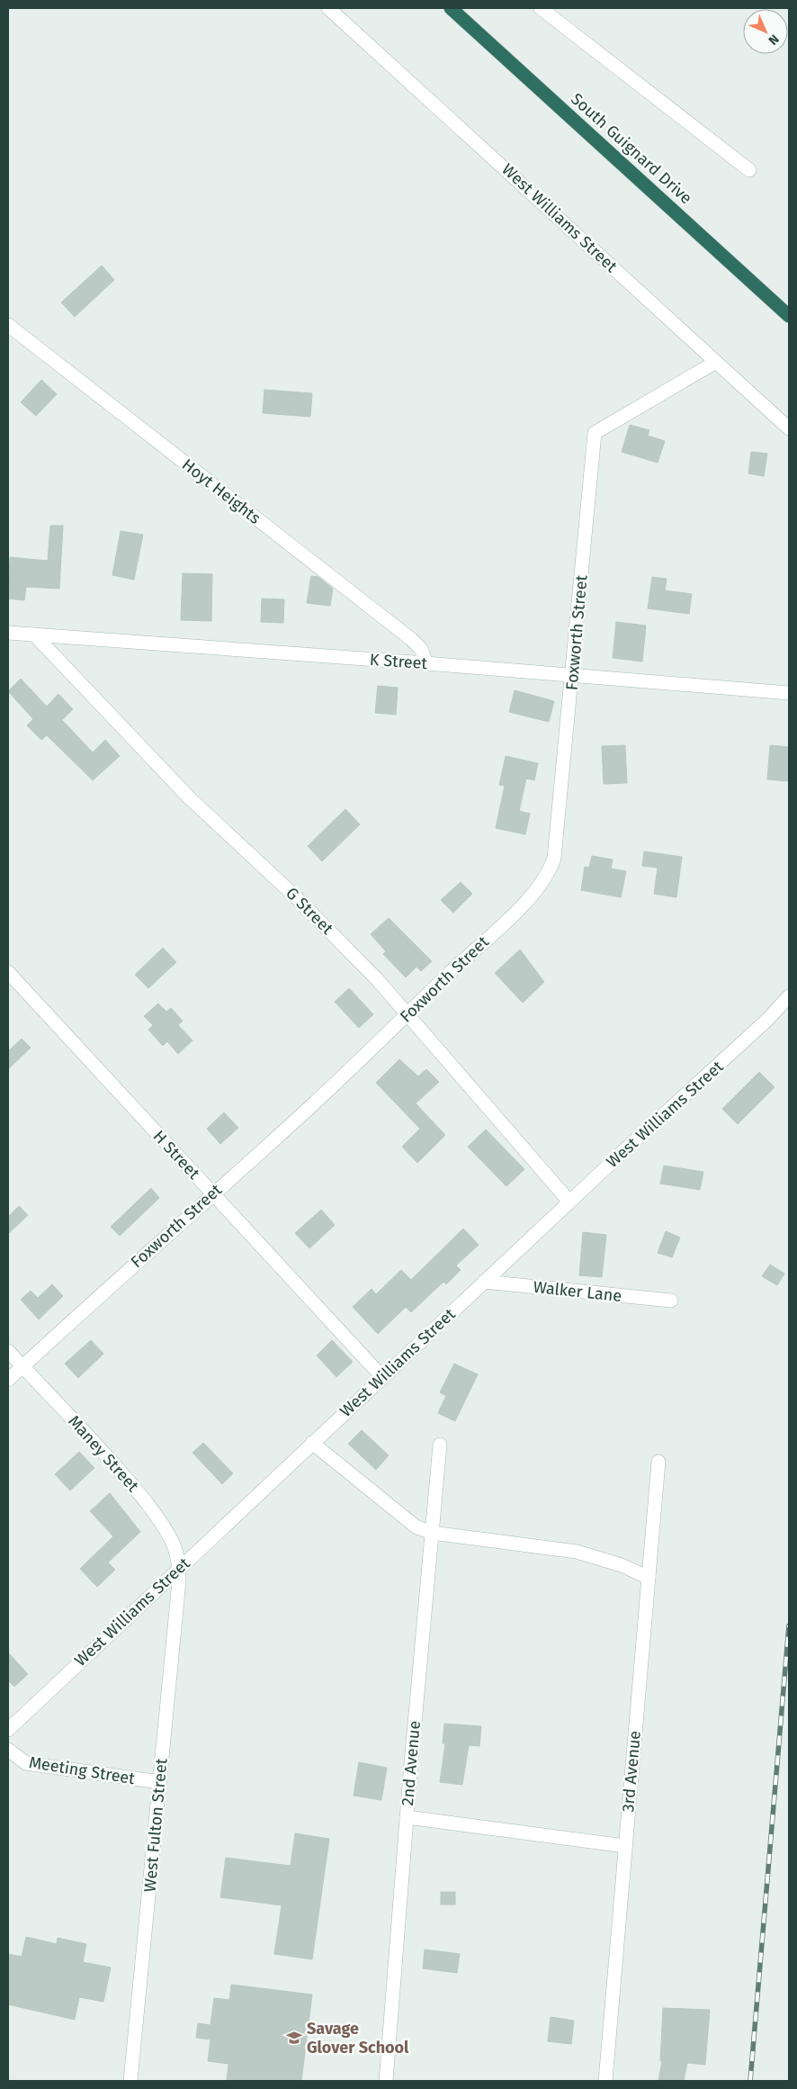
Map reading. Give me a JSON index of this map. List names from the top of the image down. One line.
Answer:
{"streets":{"highway":["South Guignard Drive"],"street":["West Williams Street","Hoyt Heights","Foxworth Street","K Street","G Street","H Street","Walker Lane","Maney Street","2nd Avenue","Meeting Street","3rd Avenue","West Fulton Street"]},"crossings":[["West Williams Street","Foxworth Street"],["West Williams Street","G Street"],["West Williams Street","H Street"],["West Williams Street","Walker Lane"],["West Williams Street","Maney Street"],["West Williams Street","West Fulton Street"],["Hoyt Heights","K Street"],["Foxworth Street","K Street"],["Foxworth Street","G Street"],["Foxworth Street","H Street"],["Foxworth Street","Maney Street"],["K Street","G Street"],["Maney Street","West Fulton Street"],["Meeting Street","West Fulton Street"]],"places":{"school or university":["Savage Glover School"]},"north":"bottom right"}
